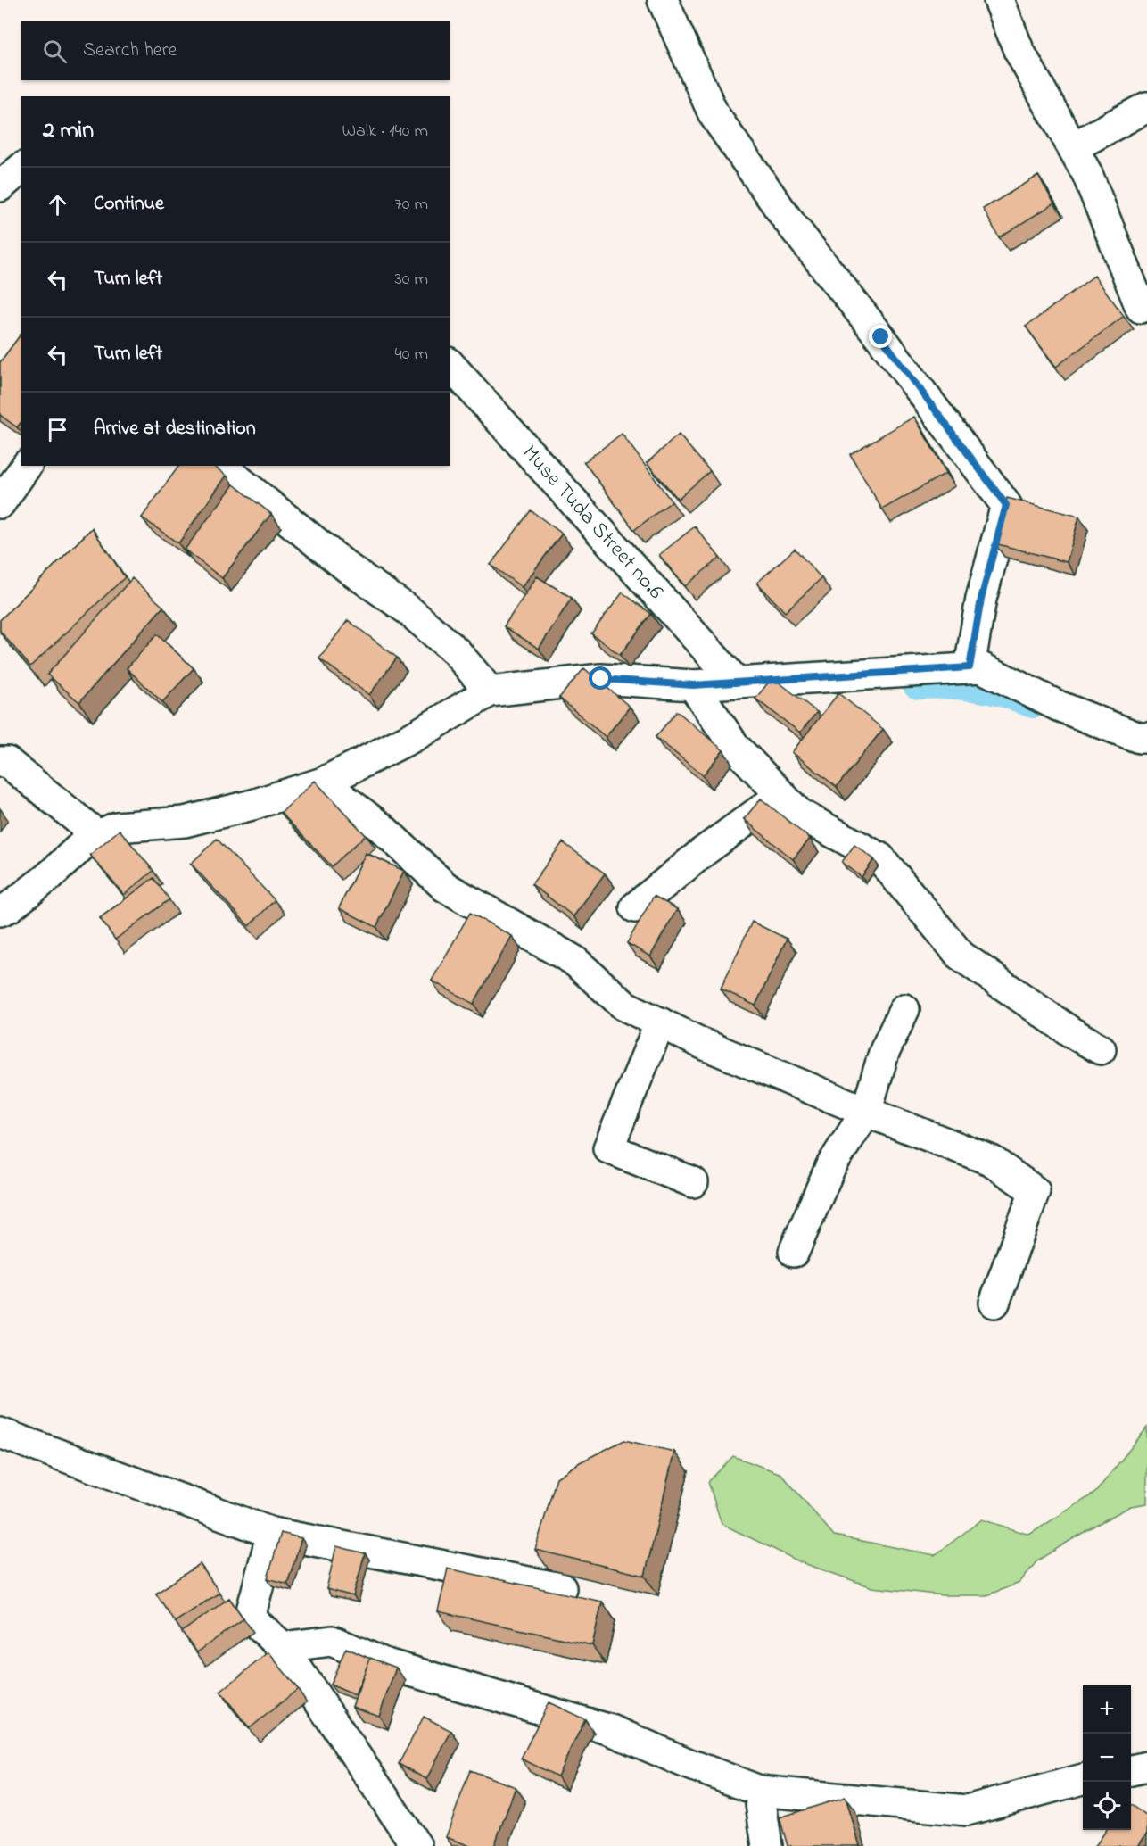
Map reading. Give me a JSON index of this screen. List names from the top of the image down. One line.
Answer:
{"streets":{"street":["Muse Tuda Street no.6"]},"page":{"search":"Search here","heading":["2 min","Walk · 140 m"],"list":[["Continue","70 m"],["Turn left","30 m"],["Turn left","40 m"],"Arrive at destination"],"map_buttons":["+","−"]}}
